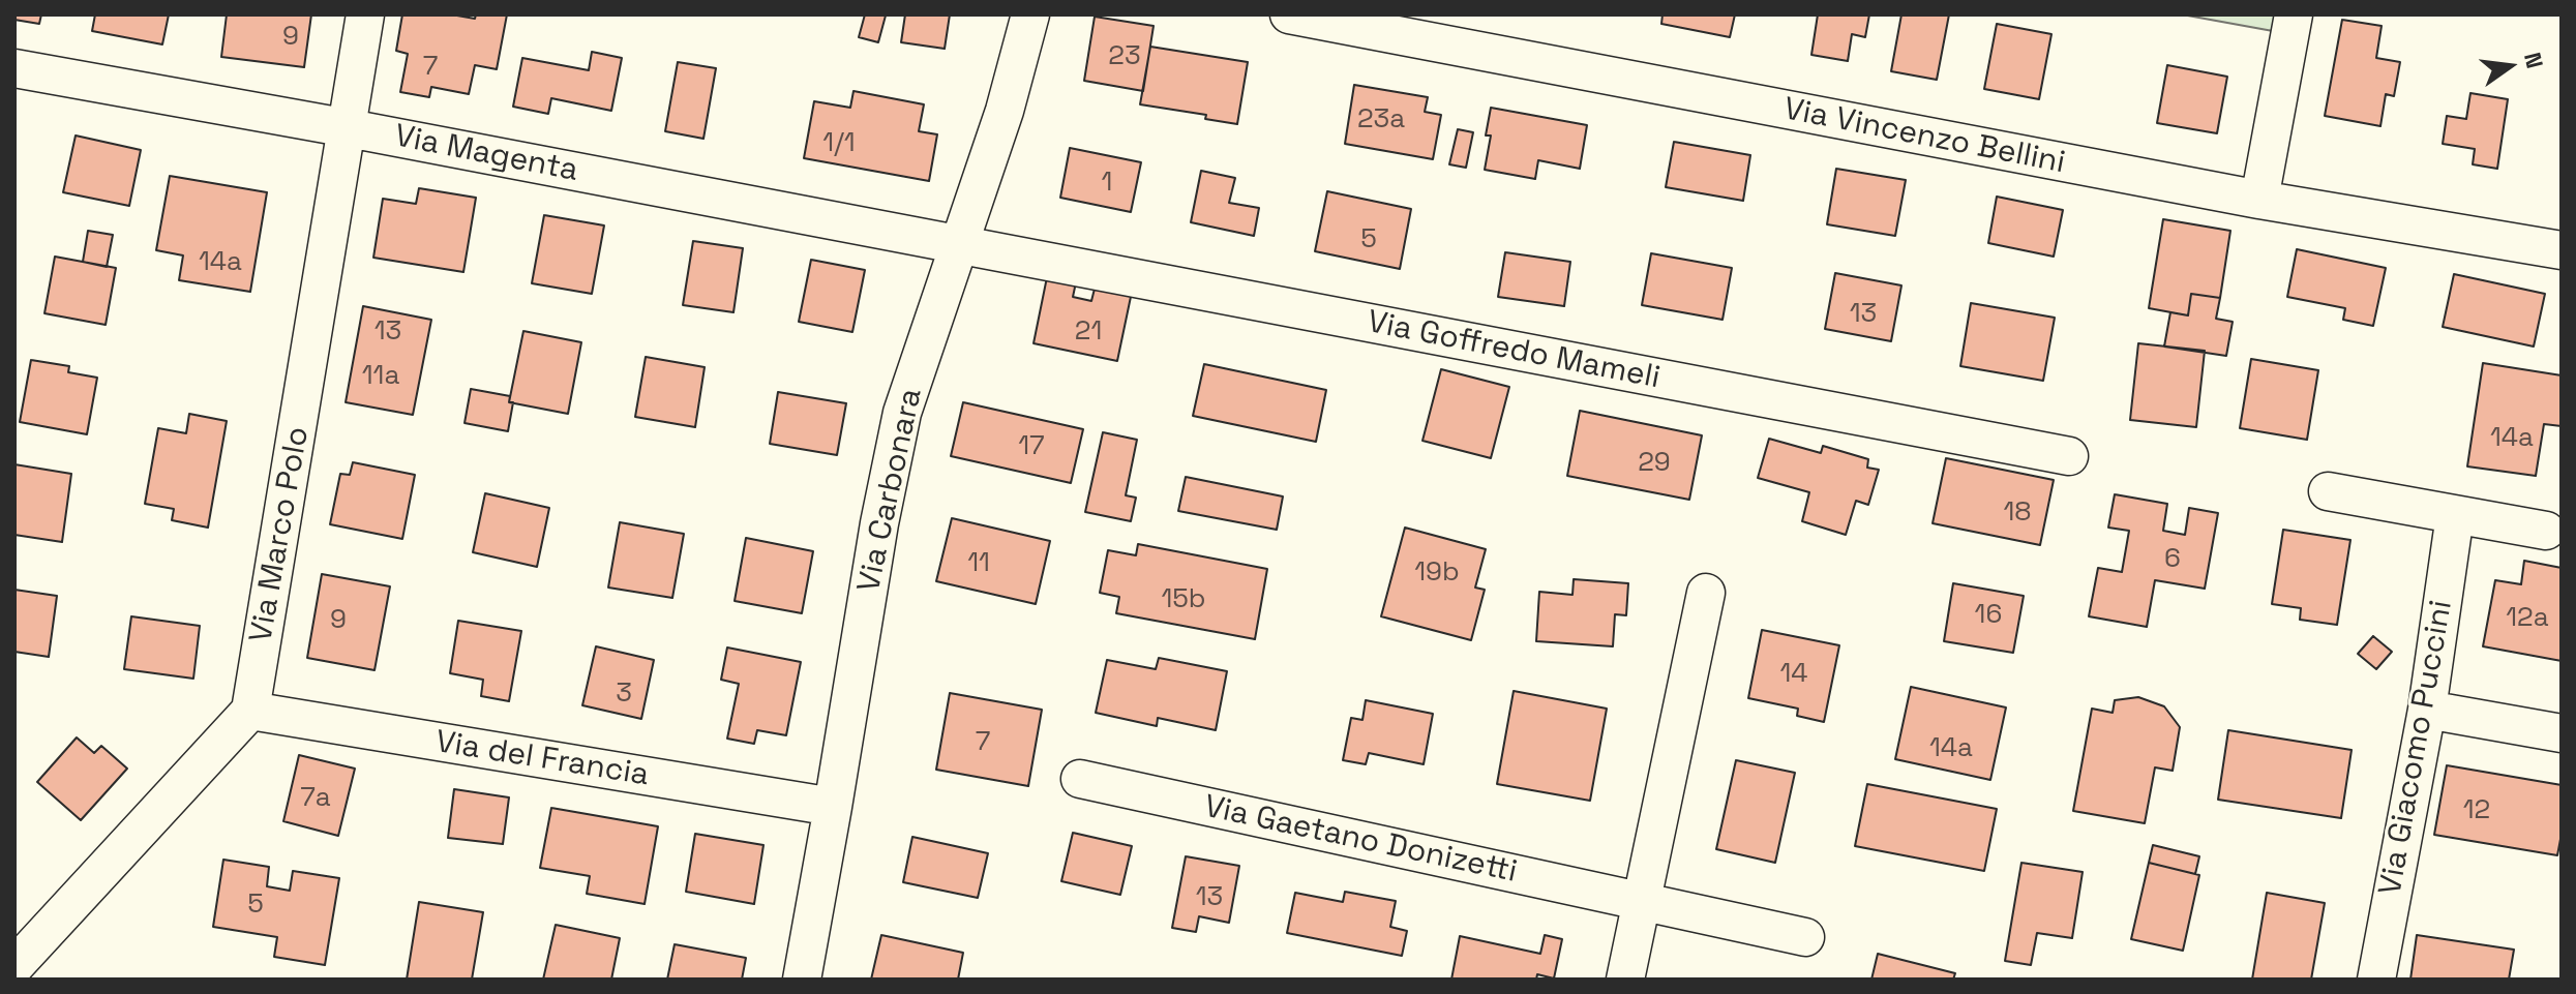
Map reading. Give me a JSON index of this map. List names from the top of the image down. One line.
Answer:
{"streets":{"street":["Via Vincenzo Bellini","Via Magenta","Via Goffredo Mameli","Via Carbonara","Via Marco Polo","Via Giacomo Puccini","Via del Francia","Via Gaetano Donizetti"]},"crossings":[["Via Magenta","Via Goffredo Mameli"],["Via Magenta","Via Carbonara"],["Via Magenta","Via Marco Polo"],["Via Goffredo Mameli","Via Carbonara"],["Via Carbonara","Via del Francia"],["Via Marco Polo","Via del Francia"]],"house_numbers":["9","23","7","23a","1/1","1","5","14a","13","13","21","11a","14a","17","29","18","6","11","19b","15b","16","12a","9","14","3","7","14a","7a","12","13","5"],"north":"right"}
